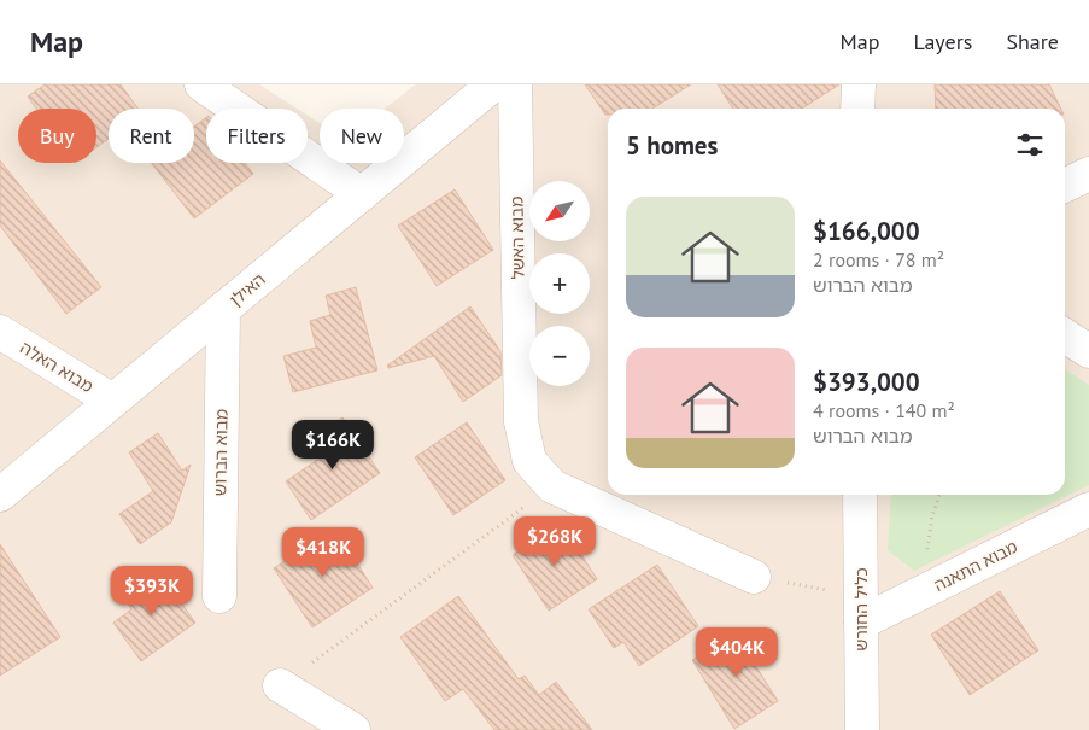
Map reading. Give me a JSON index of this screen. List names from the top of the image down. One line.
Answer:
{"streets":{"street":["מבוא האשל","האילן","מבוא האלה","מבוא הברוש","מבוא התאנה","כליל החורש"]},"crossings":[["האילן","מבוא האלה"],["האילן","מבוא הברוש"],["מבוא התאנה","כליל החורש"]],"north":"bottom left","page":{"header":"Map","nav":["Map","Layers","Share"],"chip":["Buy","Rent","Filters","New"],"heading":"5 homes","map_buttons":["+","−"],"list":[{"name":"$166,000","note":"2 rooms · 78 m² · מבוא הברוש"},{"name":"$393,000","note":"4 rooms · 140 m² · מבוא הברוש"}],"price":["$166K","$268K","$418K","$393K","$404K"]}}
